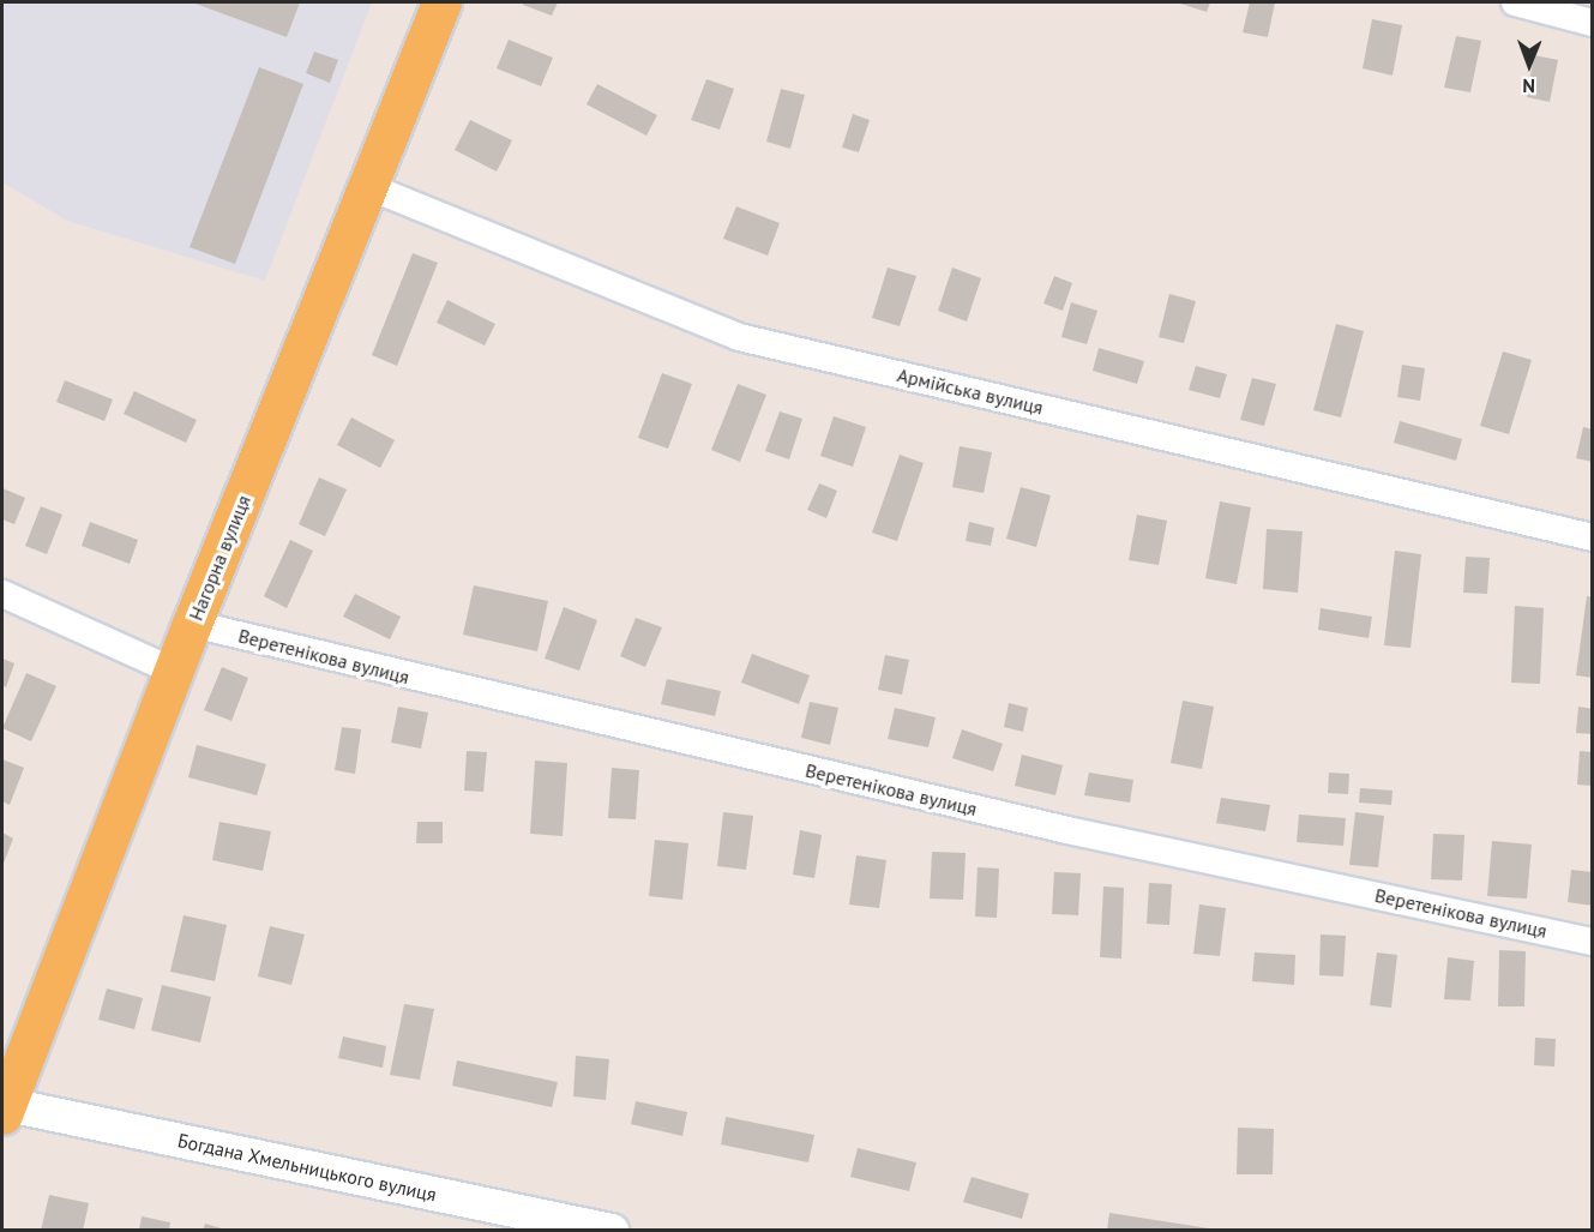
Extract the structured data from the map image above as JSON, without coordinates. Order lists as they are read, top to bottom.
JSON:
{
  "streets": {
    "main road": ["Нагорна вулиця"],
    "street": ["Армійська вулиця", "Веретенікова вулиця", "Богдана Хмельницького вулиця"]
  },
  "crossings": [
    ["Армійська вулиця", "Нагорна вулиця"],
    ["Нагорна вулиця", "Веретенікова вулиця"],
    ["Нагорна вулиця", "Богдана Хмельницького вулиця"]
  ],
  "north": "bottom"
}
